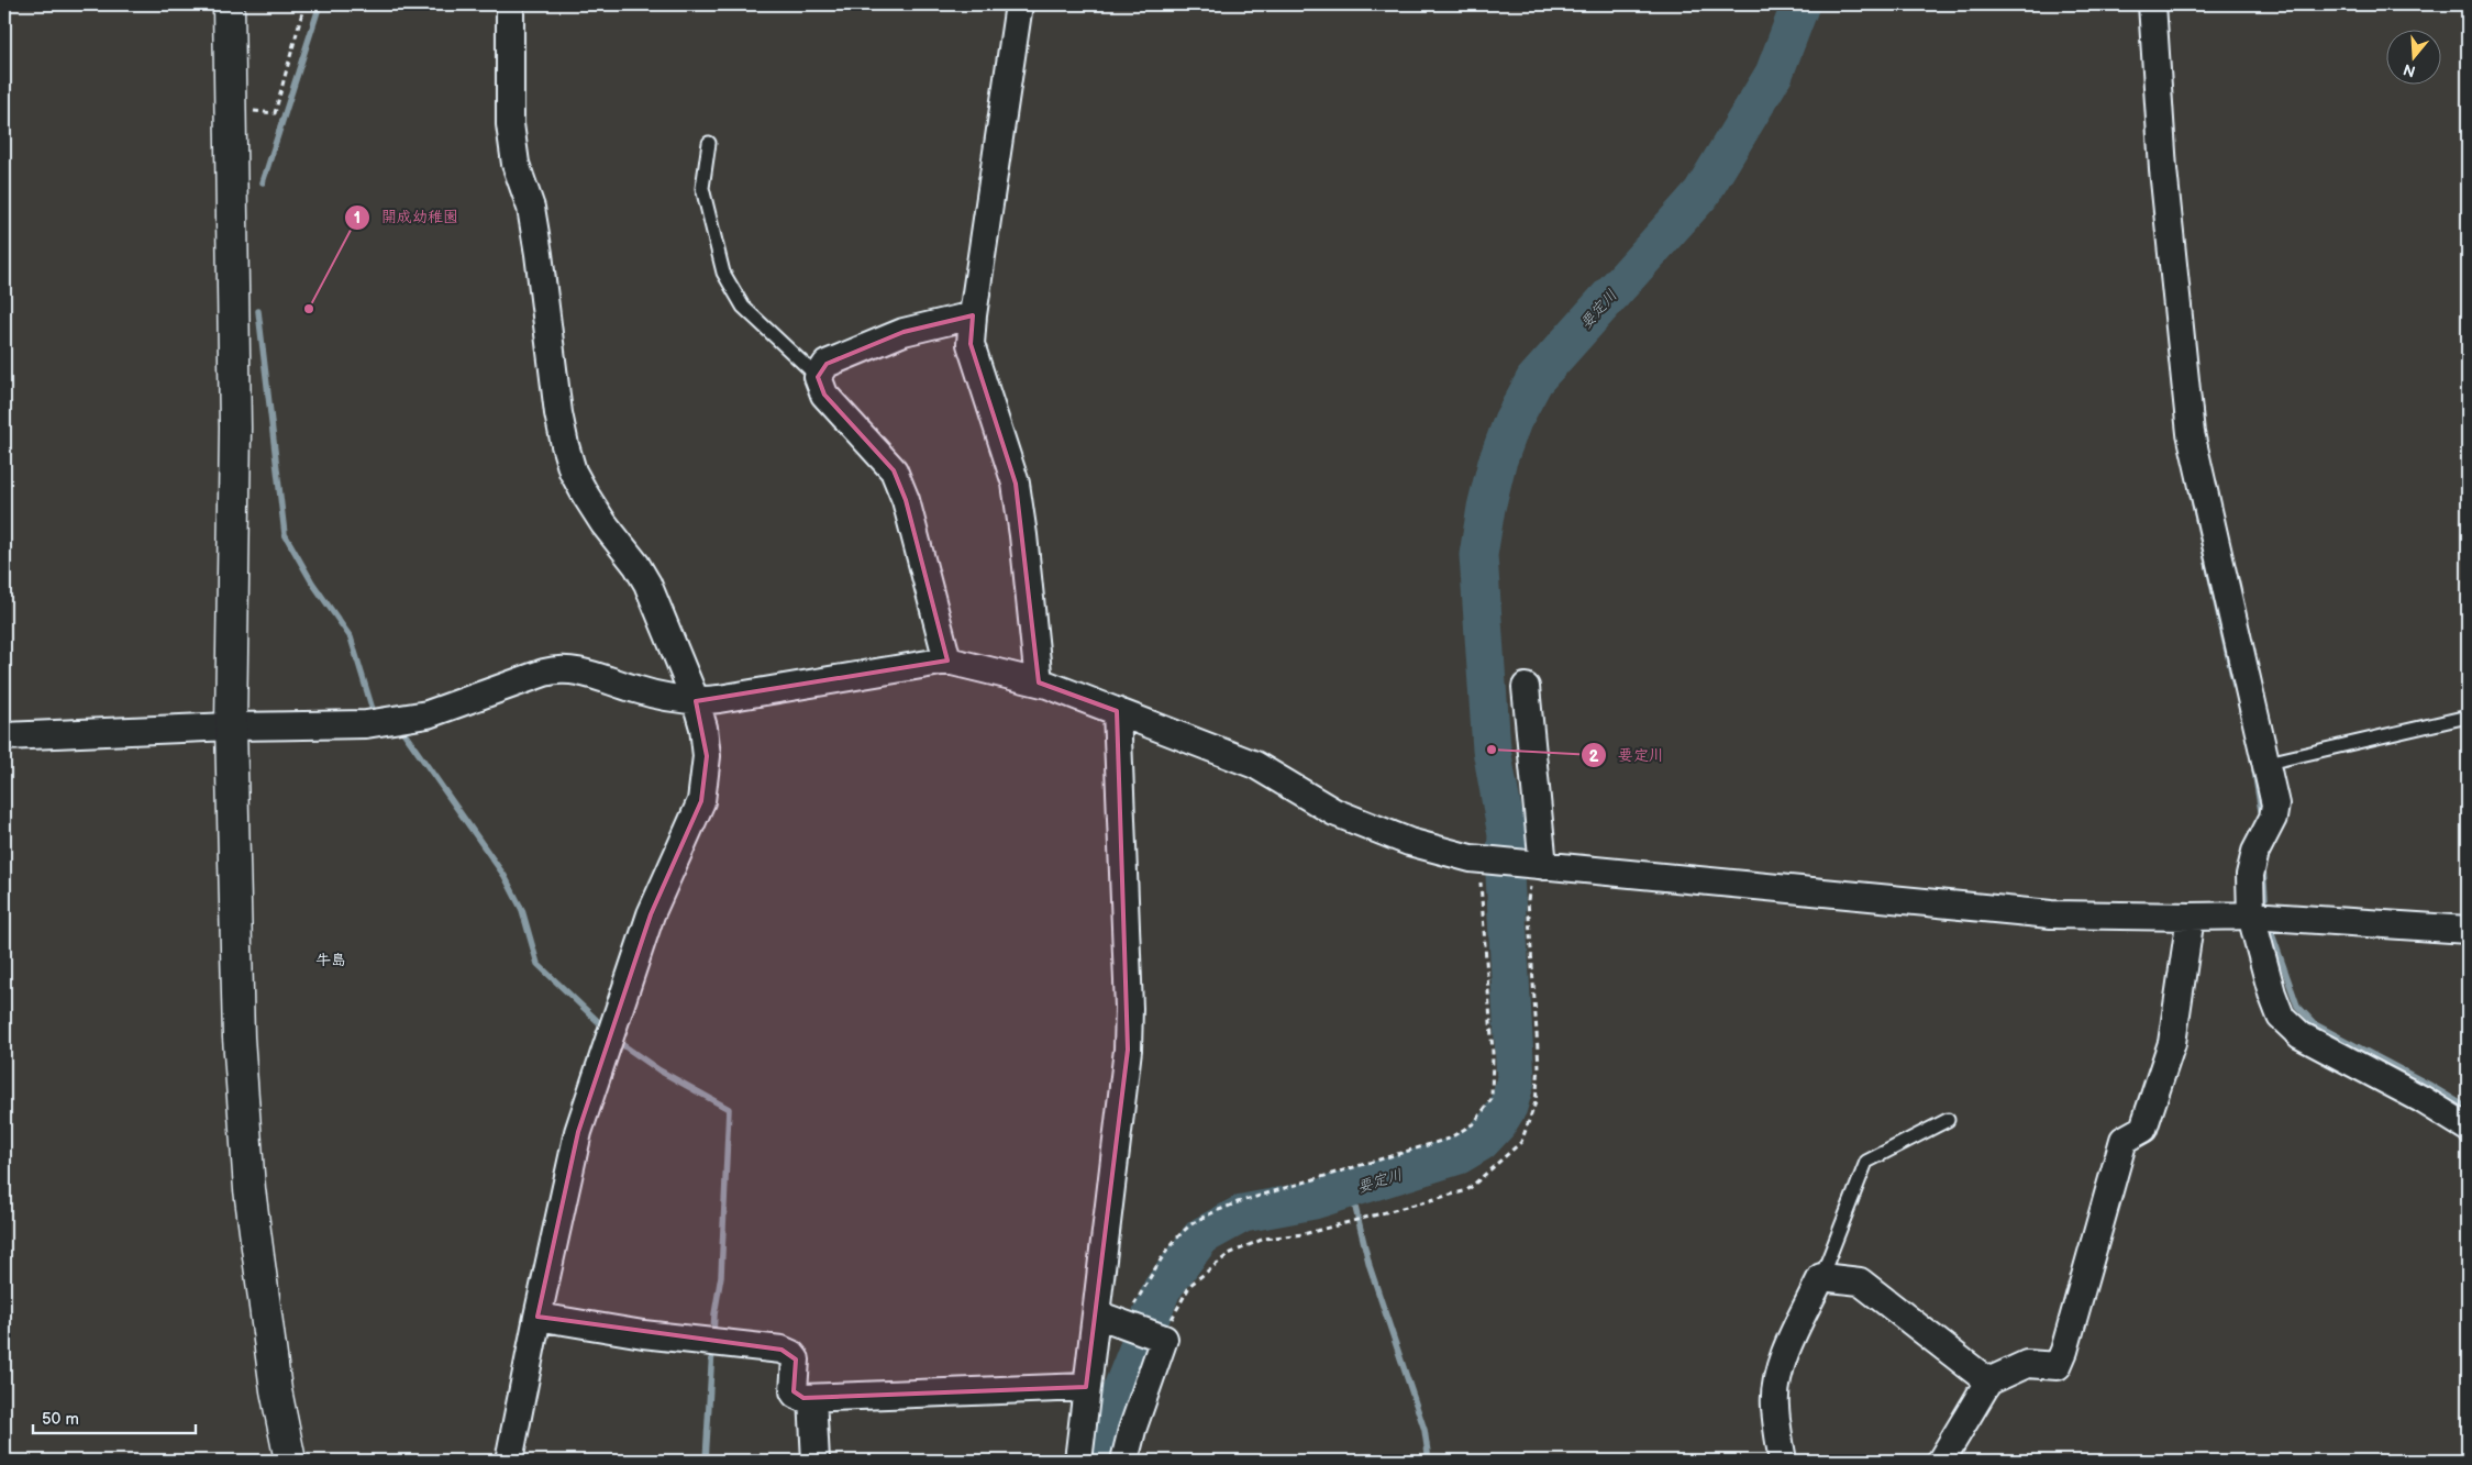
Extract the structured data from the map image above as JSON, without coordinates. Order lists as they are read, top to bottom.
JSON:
{
  "districts": ["牛島"],
  "water": ["要定川"],
  "places": ["開成幼稚園", "要定川"],
  "scale_bar": "50 m",
  "north": "bottom"
}
